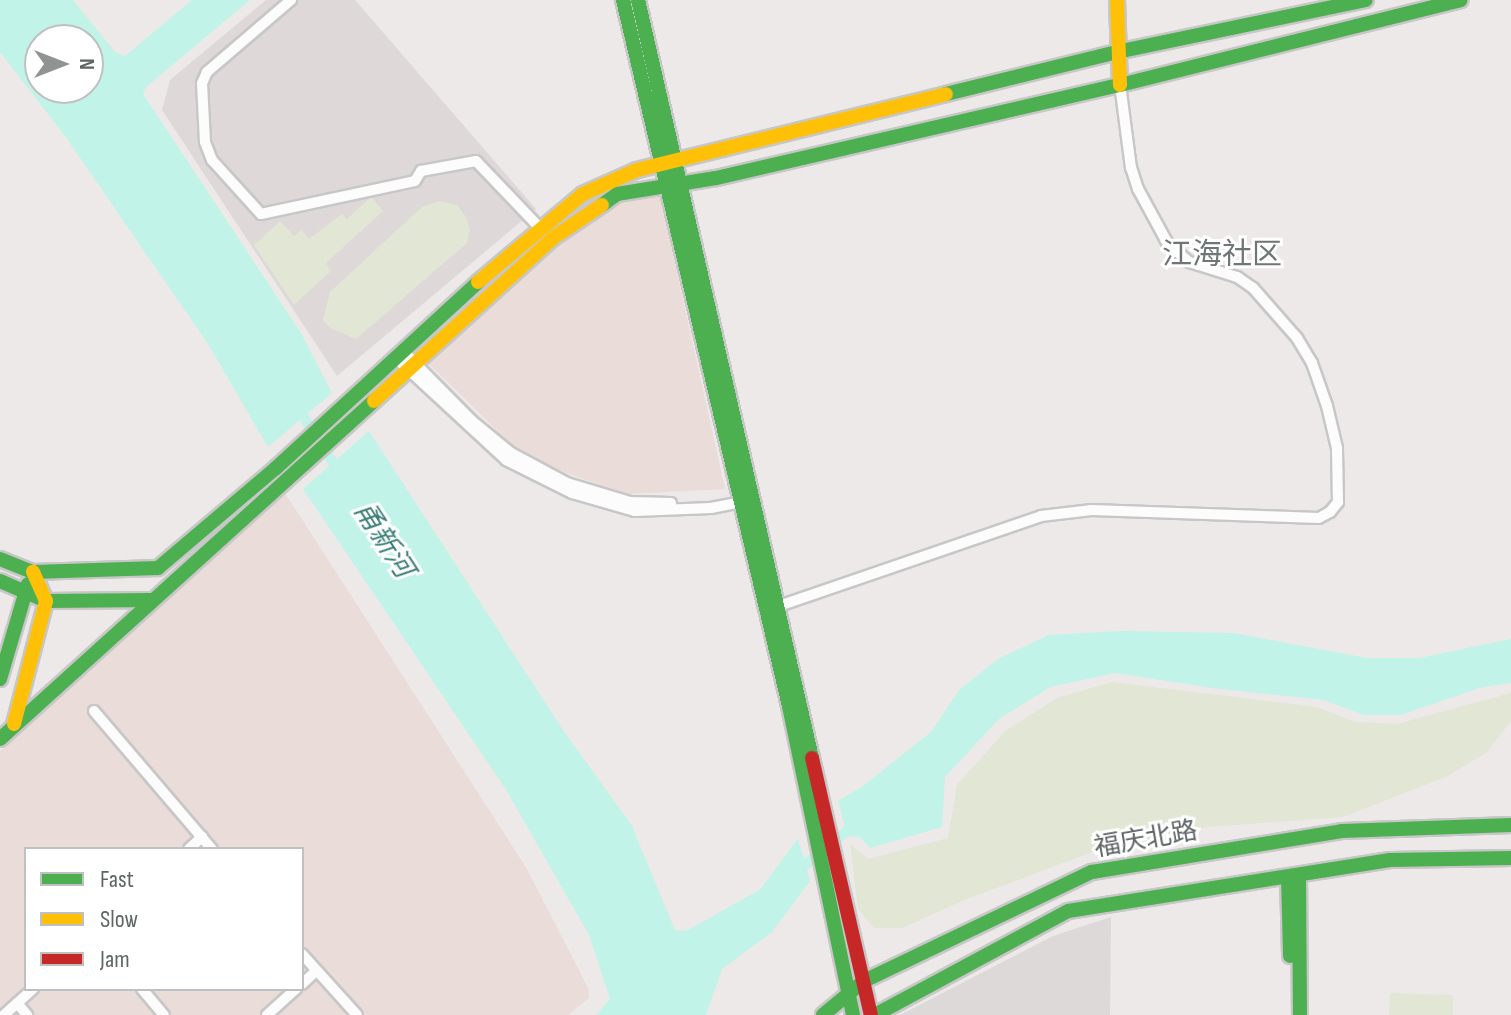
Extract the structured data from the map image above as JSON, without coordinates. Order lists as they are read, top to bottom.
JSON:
{
  "streets": {
    "main road": ["福庆北路"]
  },
  "districts": ["江海社区"],
  "water": ["甬新河"],
  "legend": ["Fast", "Slow", "Jam"],
  "north": "right"
}
